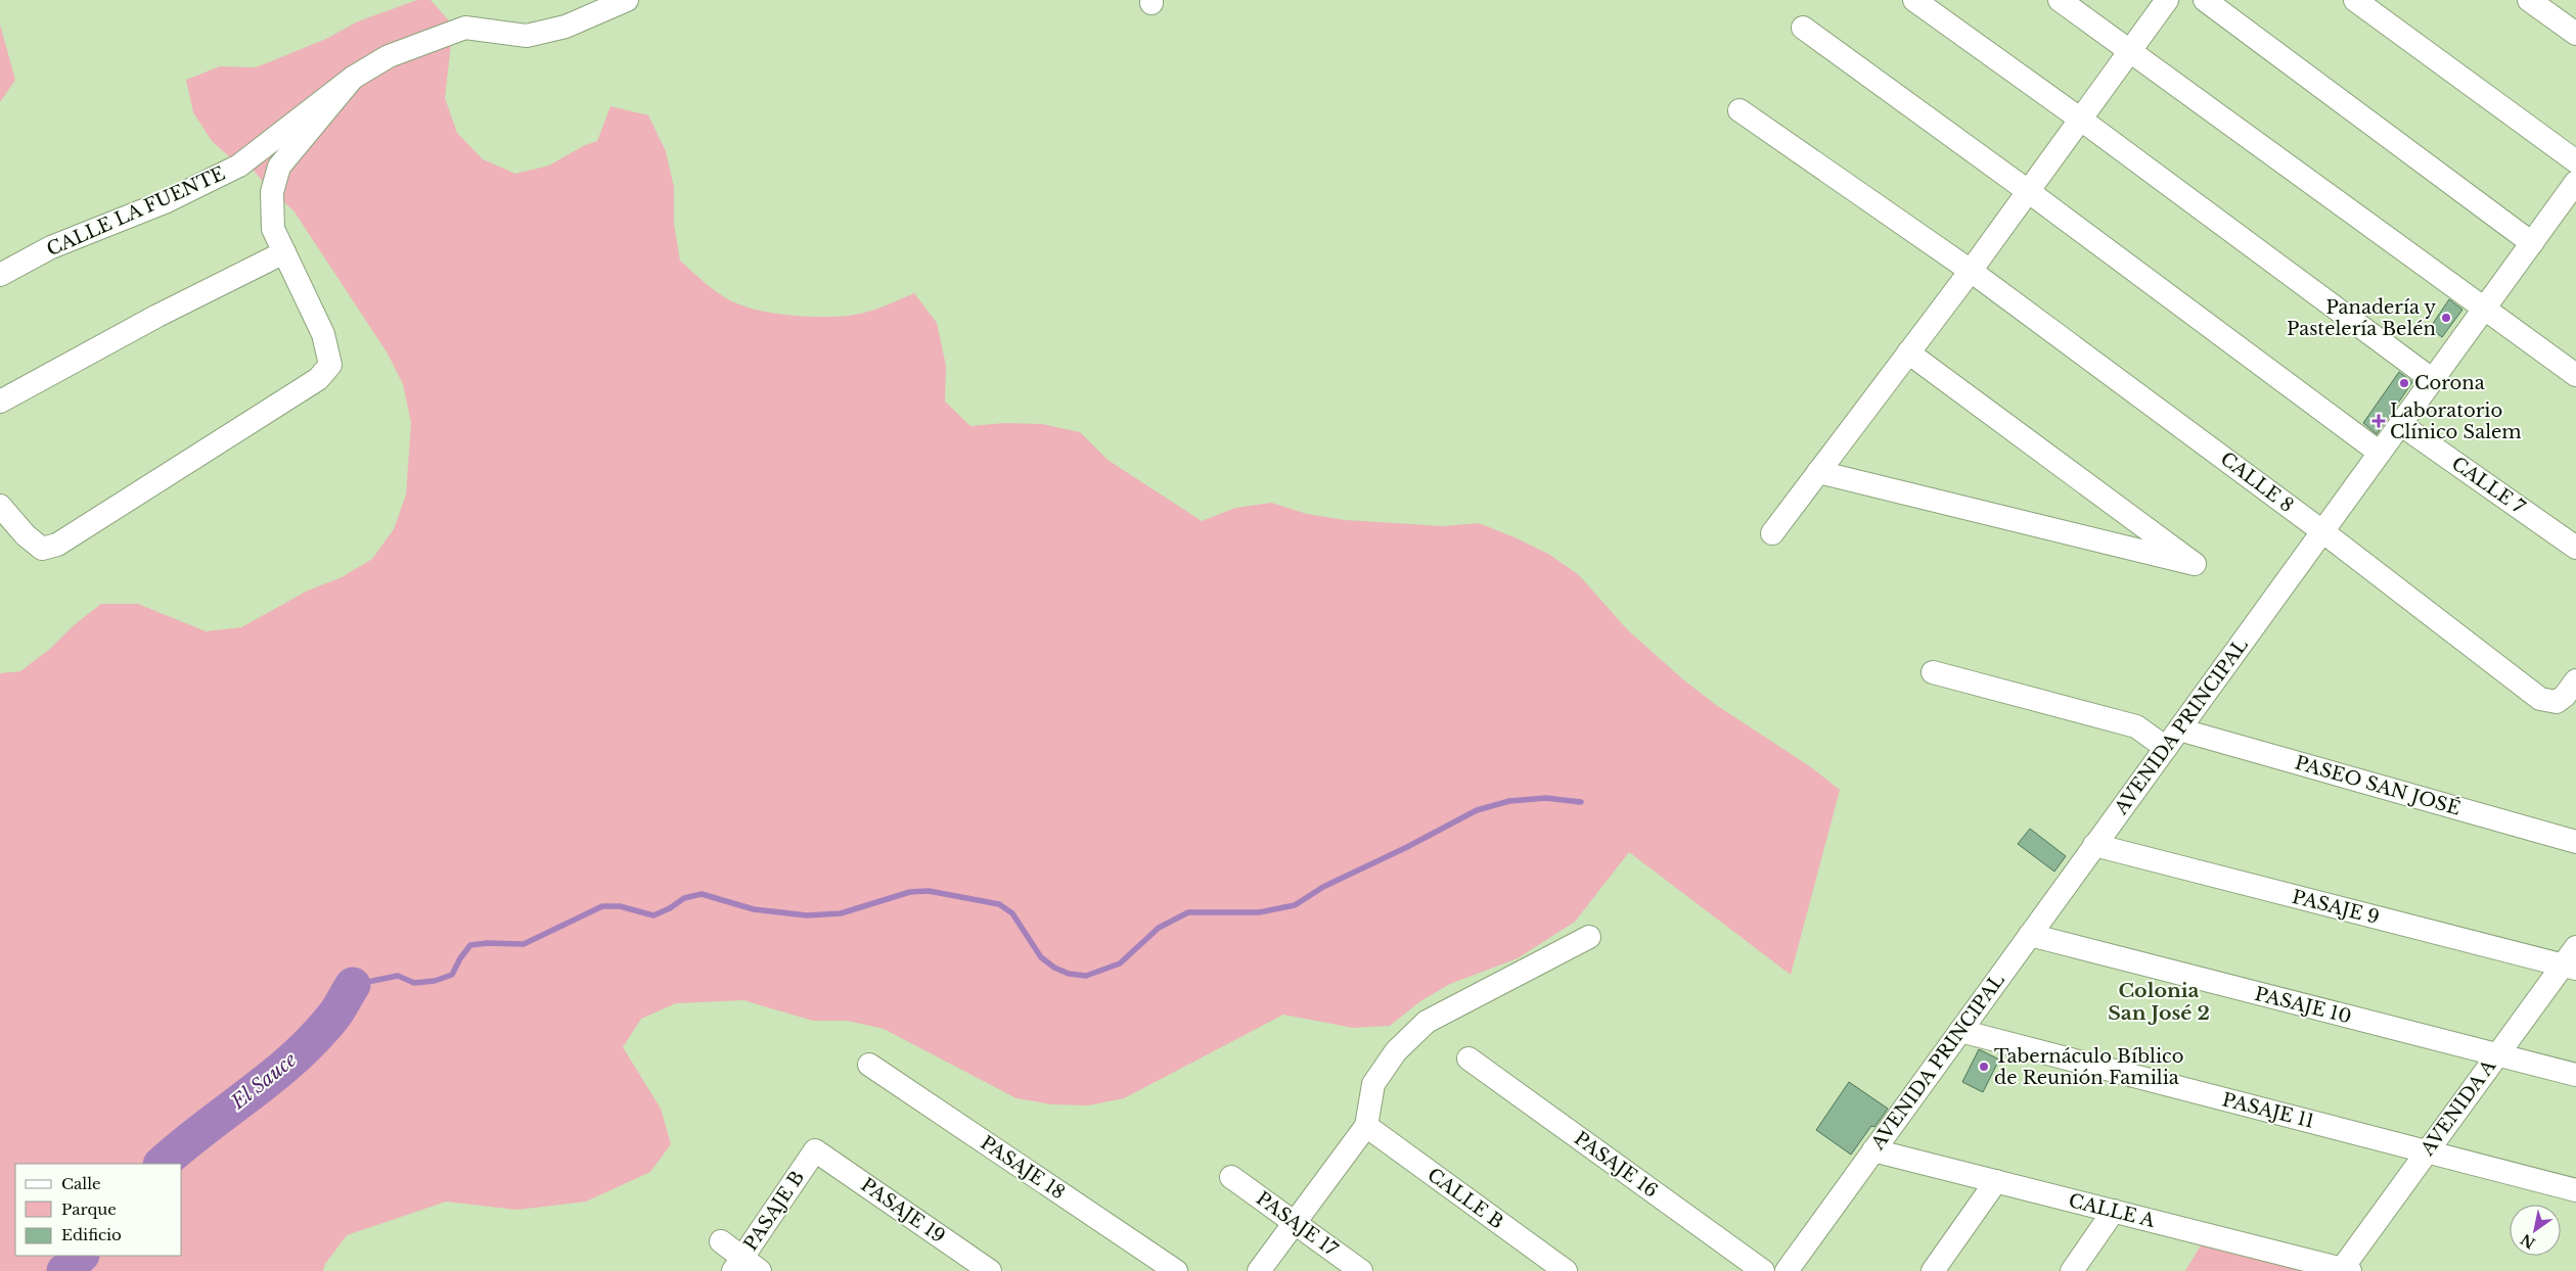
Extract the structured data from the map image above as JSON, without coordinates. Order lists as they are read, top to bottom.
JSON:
{
  "streets": {
    "street": [
      "CALLE LA FUENTE",
      "CALLE 8",
      "CALLE 7",
      "AVENIDA PRINCIPAL",
      "PASEO SAN JOSÉ",
      "PASAJE 9",
      "PASAJE 10",
      "AVENIDA A",
      "PASAJE 11",
      "PASAJE 16",
      "PASAJE 18",
      "CALLE B",
      "PASAJE B",
      "PASAJE 19",
      "CALLE A",
      "PASAJE 17"
    ]
  },
  "crossings": [
    ["CALLE 8", "AVENIDA PRINCIPAL"],
    ["CALLE 7", "AVENIDA PRINCIPAL"],
    ["AVENIDA PRINCIPAL", "PASEO SAN JOSÉ"],
    ["AVENIDA PRINCIPAL", "PASAJE 9"],
    ["AVENIDA PRINCIPAL", "PASAJE 10"],
    ["AVENIDA PRINCIPAL", "PASAJE 11"],
    ["AVENIDA PRINCIPAL", "CALLE A"],
    ["PASAJE 9", "AVENIDA A"],
    ["PASAJE 10", "AVENIDA A"],
    ["AVENIDA A", "PASAJE 11"],
    ["AVENIDA A", "CALLE A"],
    ["PASAJE B", "PASAJE 19"]
  ],
  "districts": ["Colonia San José 2"],
  "water": ["El Sauce"],
  "places": {
    "other": ["Panadería y Pastelería Belén", "Corona", "Tabernáculo Bíblico de Reunión Familia"],
    "health": ["Laboratorio Clínico Salem"]
  },
  "legend": ["Calle", "Parque", "Edificio"],
  "north": "bottom left"
}
